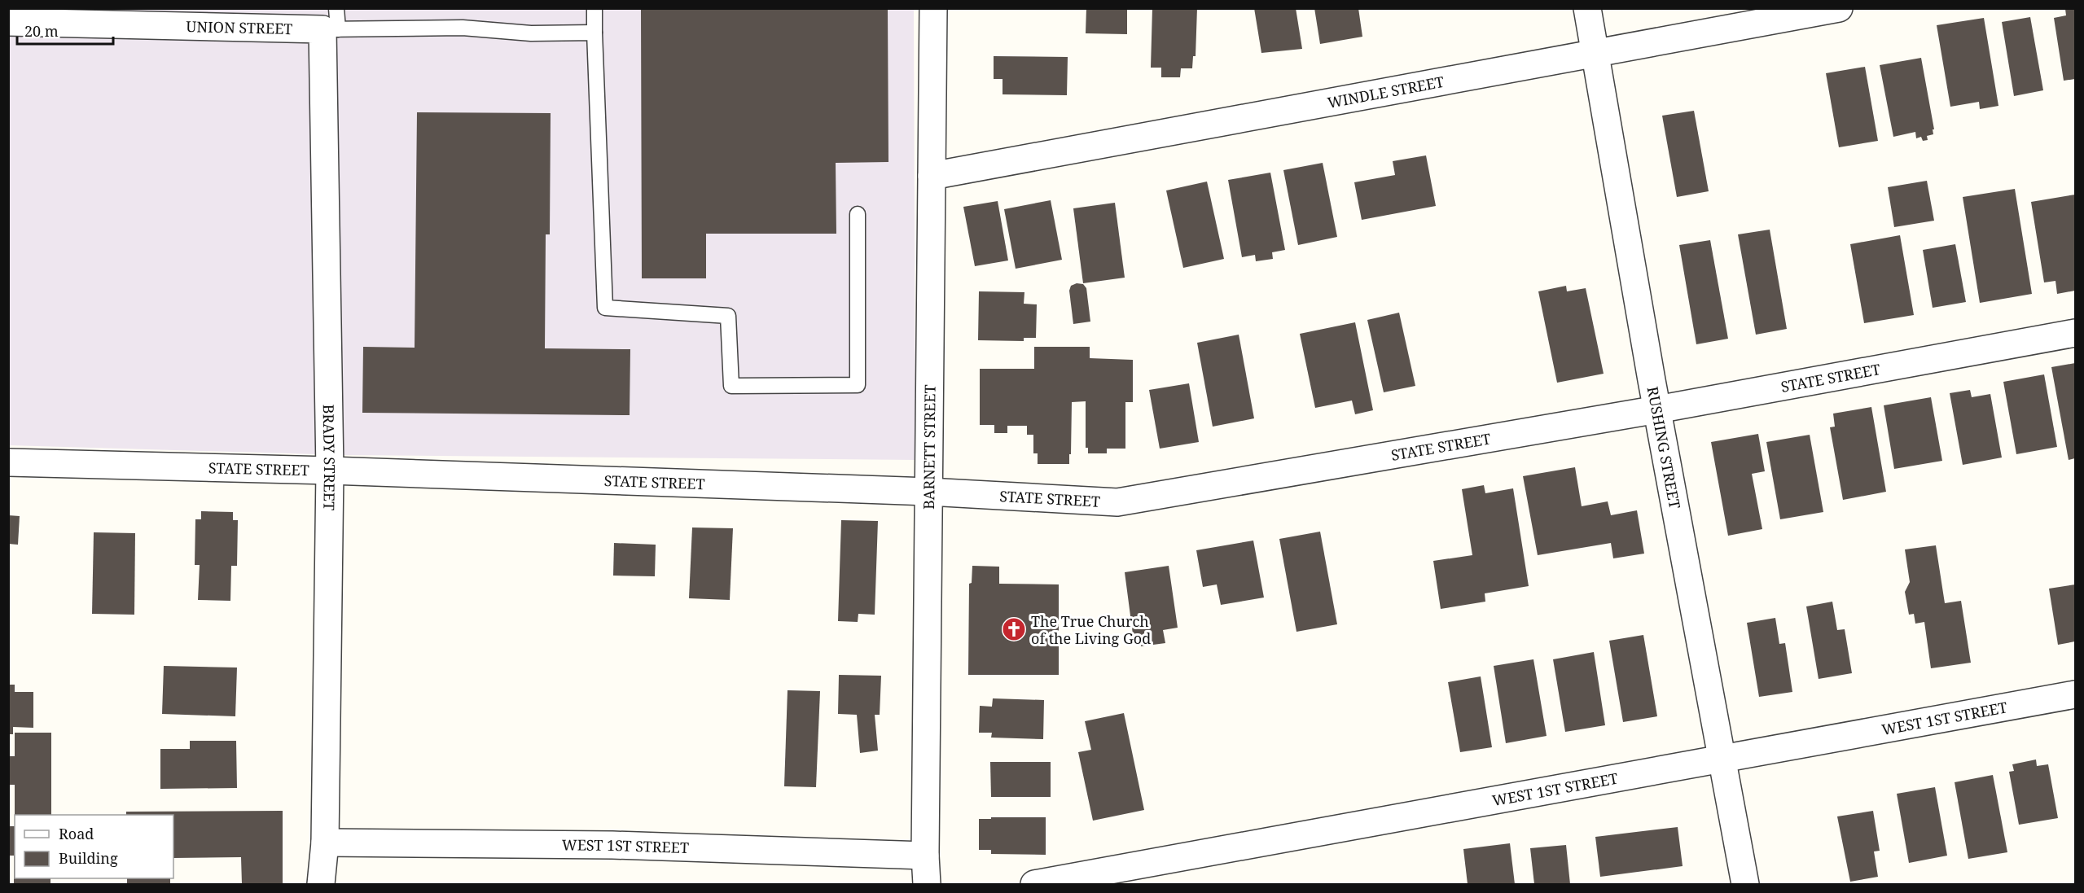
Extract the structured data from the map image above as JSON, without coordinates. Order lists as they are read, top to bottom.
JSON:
{
  "streets": {
    "street": [
      "UNION STREET",
      "WINDLE STREET",
      "STATE STREET",
      "BARNETT STREET",
      "RUSHING STREET",
      "BRADY STREET",
      "WEST 1ST STREET"
    ]
  },
  "crossings": [
    ["UNION STREET", "BRADY STREET"],
    ["WINDLE STREET", "BARNETT STREET"],
    ["WINDLE STREET", "RUSHING STREET"],
    ["STATE STREET", "BARNETT STREET"],
    ["STATE STREET", "RUSHING STREET"],
    ["STATE STREET", "BRADY STREET"],
    ["BARNETT STREET", "WEST 1ST STREET"],
    ["RUSHING STREET", "WEST 1ST STREET"],
    ["BRADY STREET", "WEST 1ST STREET"]
  ],
  "places": {
    "church": ["The True Church of the Living God"]
  },
  "legend": ["Road", "Building"],
  "scale_bar": "20 m"
}
